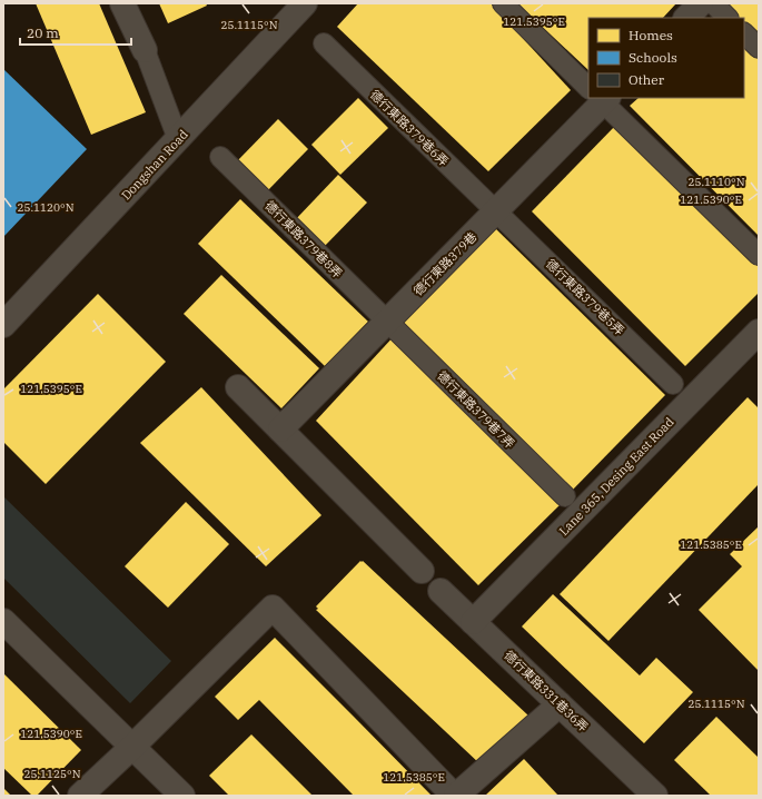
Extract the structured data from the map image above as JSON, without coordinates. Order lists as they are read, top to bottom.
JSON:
{
  "streets": {
    "street": [
      "Dongshan Road",
      "德行東路379巷",
      "Lane 365, Desing East Road",
      "德行東路331巷36弄"
    ],
    "lane": [
      "德行東路379巷6弄",
      "德行東路379巷8弄",
      "德行東路379巷5弄",
      "德行東路379巷7弄"
    ]
  },
  "crossings": [
    ["德行東路379巷6弄", "德行東路379巷"],
    ["德行東路379巷6弄", "德行東路379巷5弄"],
    ["德行東路379巷8弄", "德行東路379巷"],
    ["德行東路379巷8弄", "德行東路379巷7弄"],
    ["德行東路379巷", "德行東路379巷5弄"],
    ["德行東路379巷", "德行東路379巷7弄"],
    ["Lane 365, Desing East Road", "德行東路331巷36弄"]
  ],
  "legend": ["Homes", "Schools", "Other"],
  "scale_bar": "20 m",
  "coordinates": [
    "121.5395°E",
    "25.1115°N",
    "25.1110°N",
    "121.5390°E",
    "25.1120°N",
    "121.5385°E",
    "25.1125°N"
  ]
}
